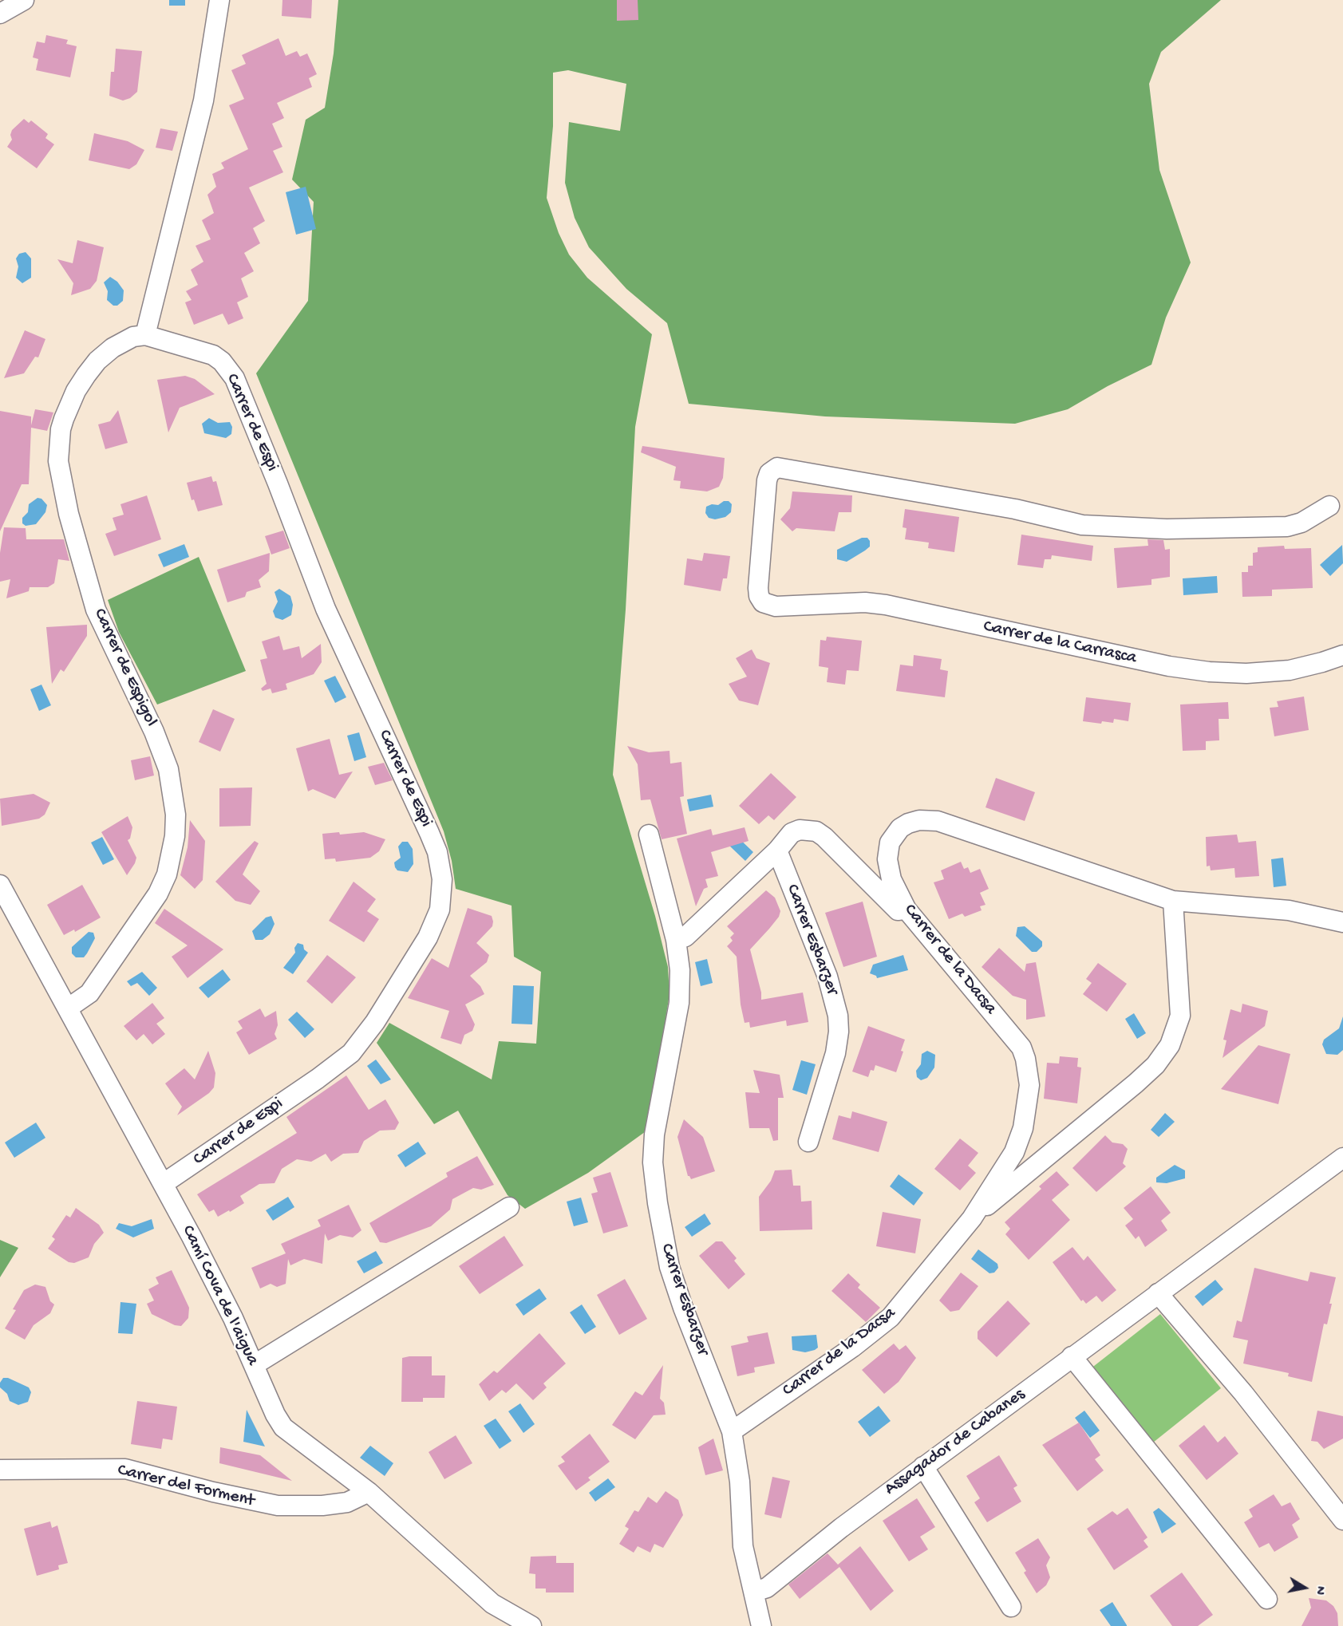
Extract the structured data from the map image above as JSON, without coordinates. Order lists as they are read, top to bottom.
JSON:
{
  "streets": {
    "street": [
      "Carrer de Espi",
      "Carrer de la Carrasca",
      "Carrer de Espigol",
      "Carrer Esbarzer",
      "Carrer de la Dacsa",
      "Camí Cova de l'aigua",
      "Assagador de Cabanes",
      "Carrer del Forment"
    ]
  },
  "crossings": [
    ["Carrer de Espi", "Carrer de Espigol"],
    ["Carrer de Espi", "Camí Cova de l'aigua"],
    ["Carrer de Espigol", "Camí Cova de l'aigua"],
    ["Carrer Esbarzer", "Carrer de la Dacsa"],
    ["Carrer Esbarzer", "Assagador de Cabanes"],
    ["Camí Cova de l'aigua", "Carrer del Forment"]
  ],
  "north": "right"
}
